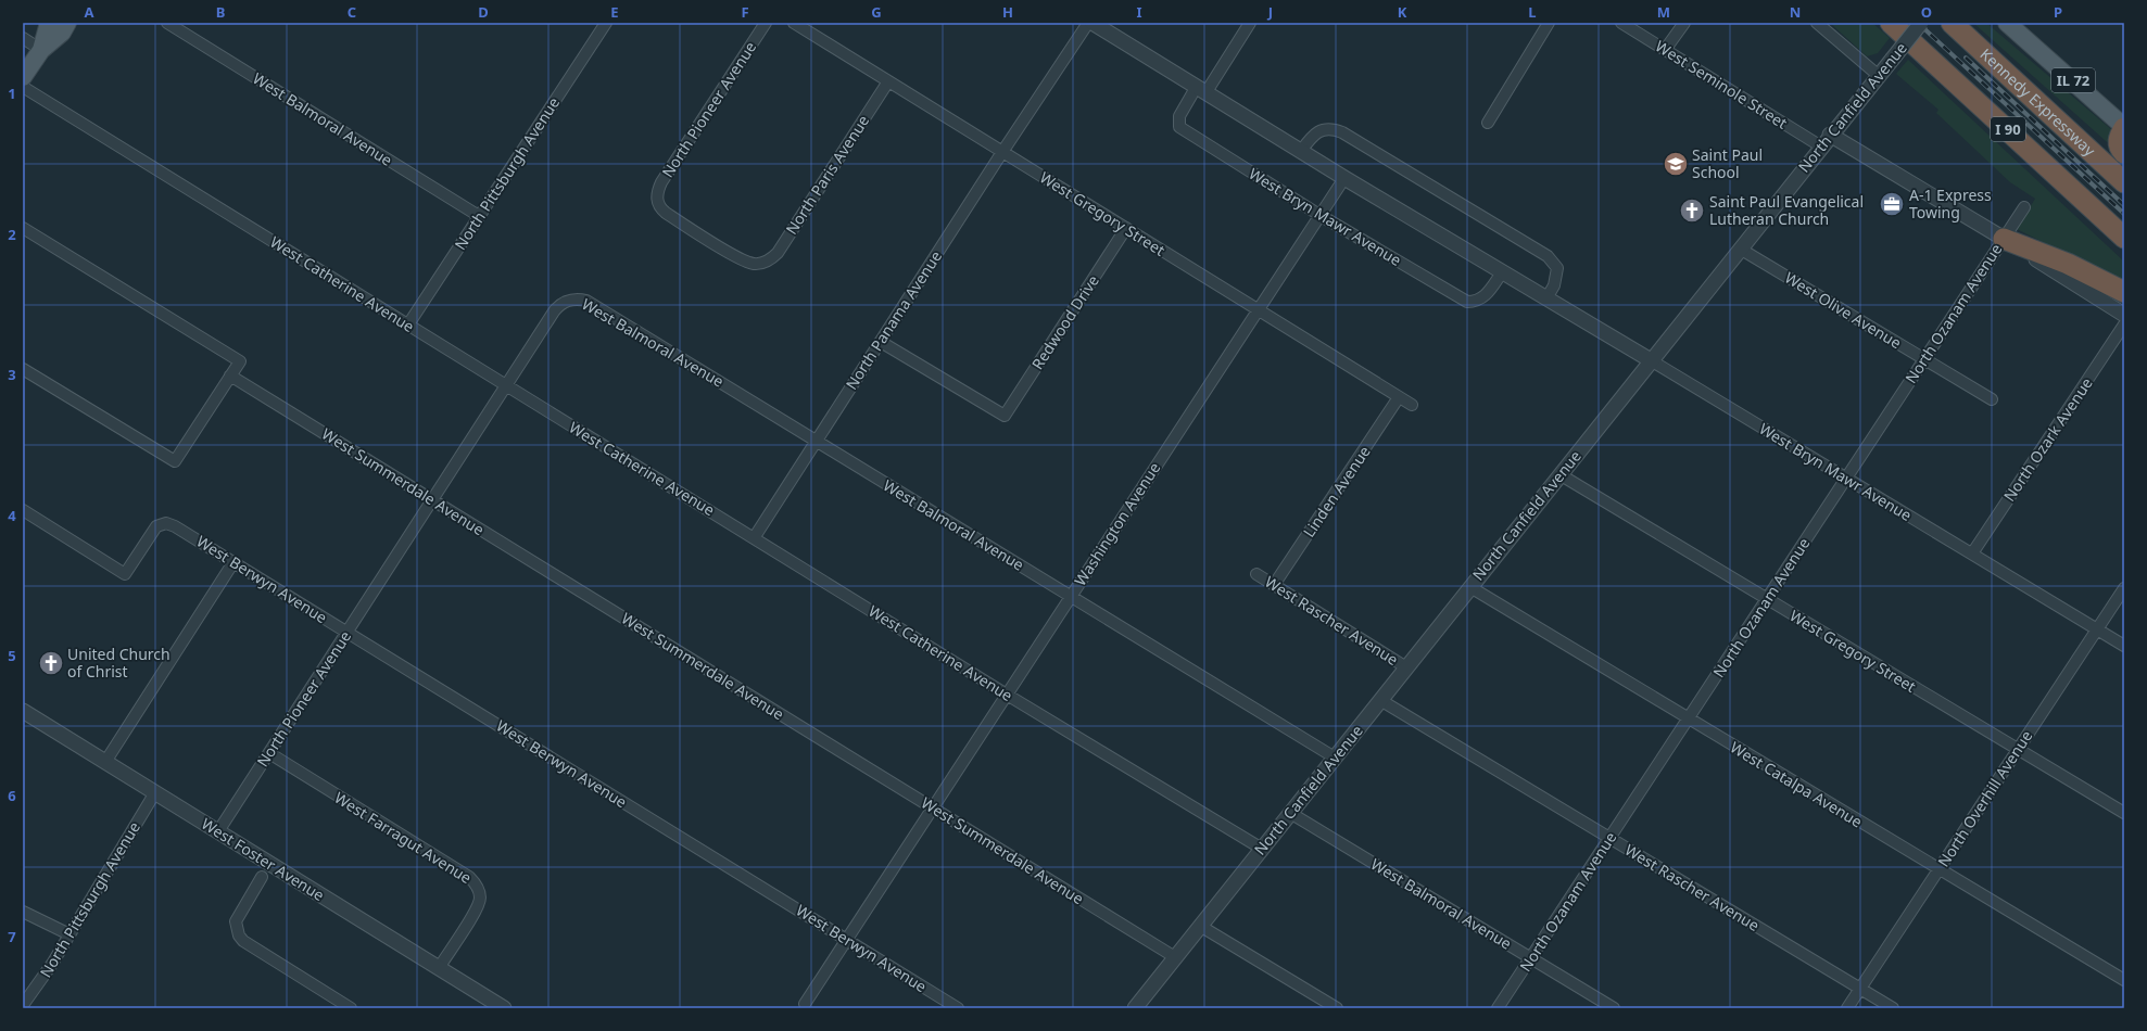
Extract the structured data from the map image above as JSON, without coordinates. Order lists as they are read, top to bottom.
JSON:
{
  "streets": {
    "highway": ["Kennedy Expressway", "I 90"],
    "main road": ["IL 72"],
    "street": [
      "West Seminole Street",
      "North Canfield Avenue",
      "North Pioneer Avenue",
      "West Balmoral Avenue",
      "North Pittsburgh Avenue",
      "North Paris Avenue",
      "West Gregory Street",
      "West Bryn Mawr Avenue",
      "West Catherine Avenue",
      "West Olive Avenue",
      "North Ozanam Avenue",
      "North Panama Avenue",
      "Redwood Drive",
      "North Ozark Avenue",
      "West Summerdale Avenue",
      "Linden Avenue",
      "Washington Avenue",
      "West Berwyn Avenue",
      "West Rascher Avenue",
      "West Catalpa Avenue",
      "North Overhill Avenue",
      "West Farragut Avenue",
      "West Foster Avenue"
    ]
  },
  "crossings": [
    ["West Seminole Street", "North Canfield Avenue"],
    ["North Canfield Avenue", "West Balmoral Avenue"],
    ["North Canfield Avenue", "West Gregory Street"],
    ["North Canfield Avenue", "West Bryn Mawr Avenue"],
    ["North Canfield Avenue", "West Catherine Avenue"],
    ["North Canfield Avenue", "West Olive Avenue"],
    ["North Canfield Avenue", "West Summerdale Avenue"],
    ["North Canfield Avenue", "West Rascher Avenue"],
    ["North Canfield Avenue", "West Catalpa Avenue"],
    ["North Pioneer Avenue", "West Balmoral Avenue"],
    ["North Pioneer Avenue", "North Paris Avenue"],
    ["North Pioneer Avenue", "West Catherine Avenue"],
    ["North Pioneer Avenue", "West Summerdale Avenue"],
    ["North Pioneer Avenue", "West Berwyn Avenue"],
    ["North Pioneer Avenue", "West Farragut Avenue"],
    ["North Pioneer Avenue", "West Foster Avenue"],
    ["West Balmoral Avenue", "North Pittsburgh Avenue"],
    ["West Balmoral Avenue", "West Catherine Avenue"],
    ["West Balmoral Avenue", "North Ozanam Avenue"],
    ["West Balmoral Avenue", "North Panama Avenue"],
    ["West Balmoral Avenue", "Washington Avenue"],
    ["North Pittsburgh Avenue", "West Catherine Avenue"],
    ["North Pittsburgh Avenue", "West Foster Avenue"],
    ["North Paris Avenue", "West Gregory Street"],
    ["West Gregory Street", "North Ozanam Avenue"],
    ["West Gregory Street", "North Panama Avenue"],
    ["West Gregory Street", "Redwood Drive"],
    ["West Gregory Street", "Linden Avenue"],
    ["West Gregory Street", "Washington Avenue"],
    ["West Gregory Street", "North Overhill Avenue"],
    ["West Bryn Mawr Avenue", "North Ozanam Avenue"],
    ["West Bryn Mawr Avenue", "North Ozark Avenue"],
    ["West Bryn Mawr Avenue", "Washington Avenue"],
    ["West Bryn Mawr Avenue", "North Overhill Avenue"],
    ["West Catherine Avenue", "North Panama Avenue"],
    ["West Catherine Avenue", "Washington Avenue"],
    ["West Olive Avenue", "North Ozanam Avenue"],
    ["North Ozanam Avenue", "West Rascher Avenue"],
    ["North Ozanam Avenue", "West Catalpa Avenue"],
    ["North Panama Avenue", "Redwood Drive"],
    ["West Summerdale Avenue", "Washington Avenue"],
    ["Linden Avenue", "West Rascher Avenue"],
    ["Washington Avenue", "West Berwyn Avenue"],
    ["West Rascher Avenue", "North Overhill Avenue"],
    ["West Catalpa Avenue", "North Overhill Avenue"],
    ["West Farragut Avenue", "West Foster Avenue"]
  ],
  "places": {
    "school or university": ["Saint Paul School"],
    "office": ["A-1 Express Towing"],
    "church": ["Saint Paul Evangelical Lutheran Church", "United Church of Christ"]
  },
  "grid": {
    "columns": [
      "A",
      "B",
      "C",
      "D",
      "E",
      "F",
      "G",
      "H",
      "I",
      "J",
      "K",
      "L",
      "M",
      "N",
      "O",
      "P"
    ],
    "rows": [
      "1",
      "2",
      "3",
      "4",
      "5",
      "6",
      "7"
    ]
  }
}
